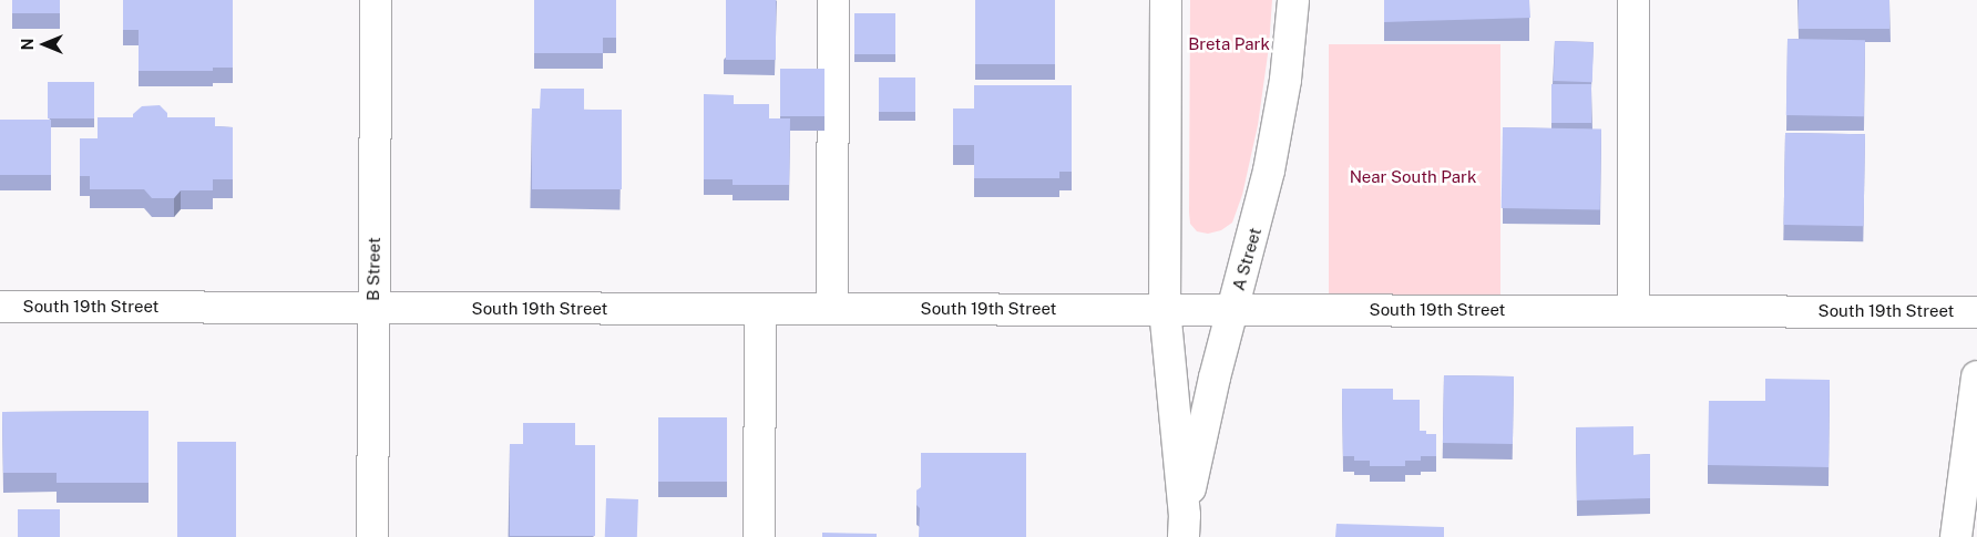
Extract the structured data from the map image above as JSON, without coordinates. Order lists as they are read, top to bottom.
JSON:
{
  "streets": {
    "street": ["A Street", "B Street", "South 19th Street"]
  },
  "crossings": [
    ["A Street", "South 19th Street"],
    ["B Street", "South 19th Street"]
  ],
  "parks": ["Breta Park", "Near South Park"],
  "north": "left"
}
